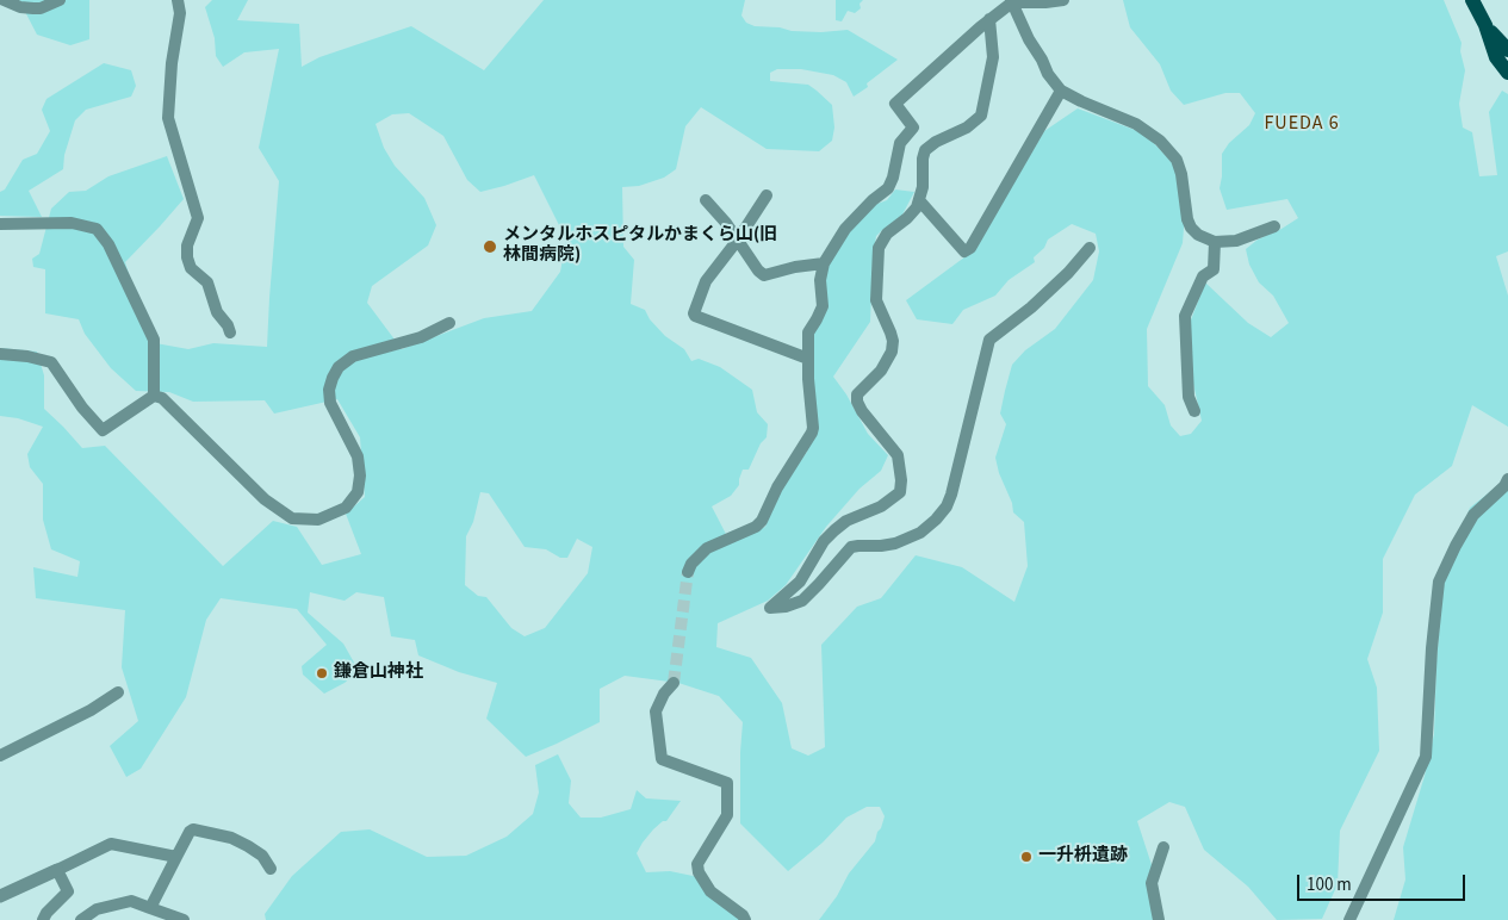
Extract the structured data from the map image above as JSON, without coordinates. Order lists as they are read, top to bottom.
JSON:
{
  "districts": ["FUEDA 6"],
  "places": ["メンタルホスピタルかまくら山(旧 林間病院)", "鎌倉山神社", "一升枡遺跡"],
  "scale_bar": "100 m"
}
